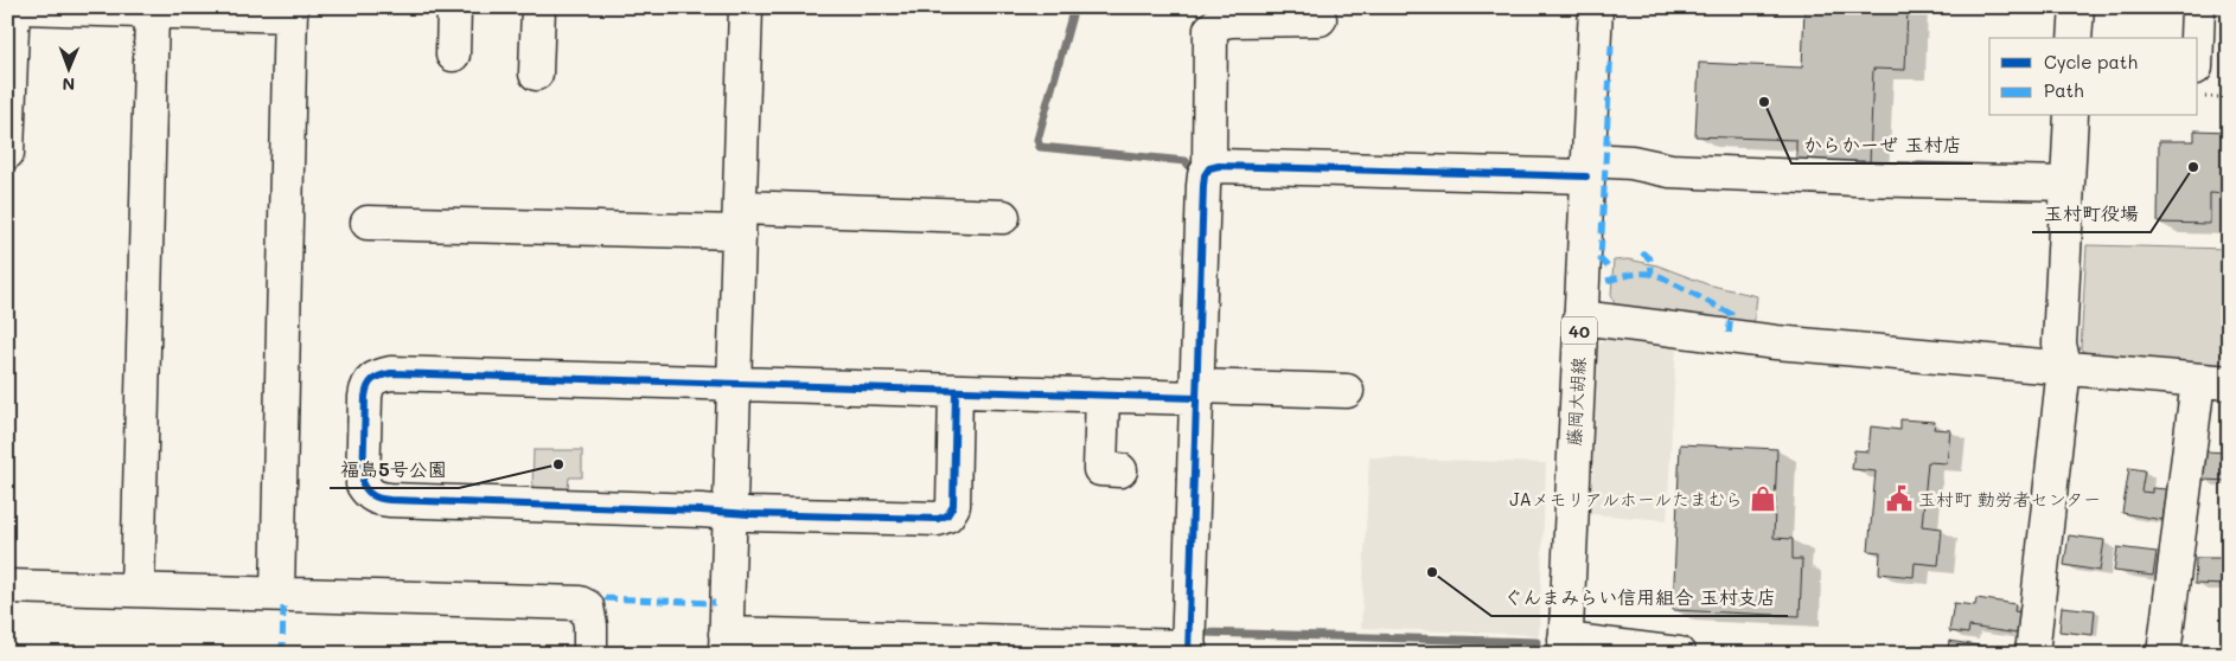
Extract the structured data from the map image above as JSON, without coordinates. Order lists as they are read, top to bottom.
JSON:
{
  "streets": {
    "street": ["40", "藤岡大胡線"]
  },
  "places": {
    "other": [
      "からかーぜ 玉村店",
      "玉村町役場",
      "福島5号公園",
      "ぐんまみらい信用組合 玉村支店"
    ],
    "shop": ["JAメモリアルホールたまむら"],
    "public building": ["玉村町 勤労者センター"]
  },
  "legend": ["Cycle path", "Path"],
  "north": "bottom"
}
